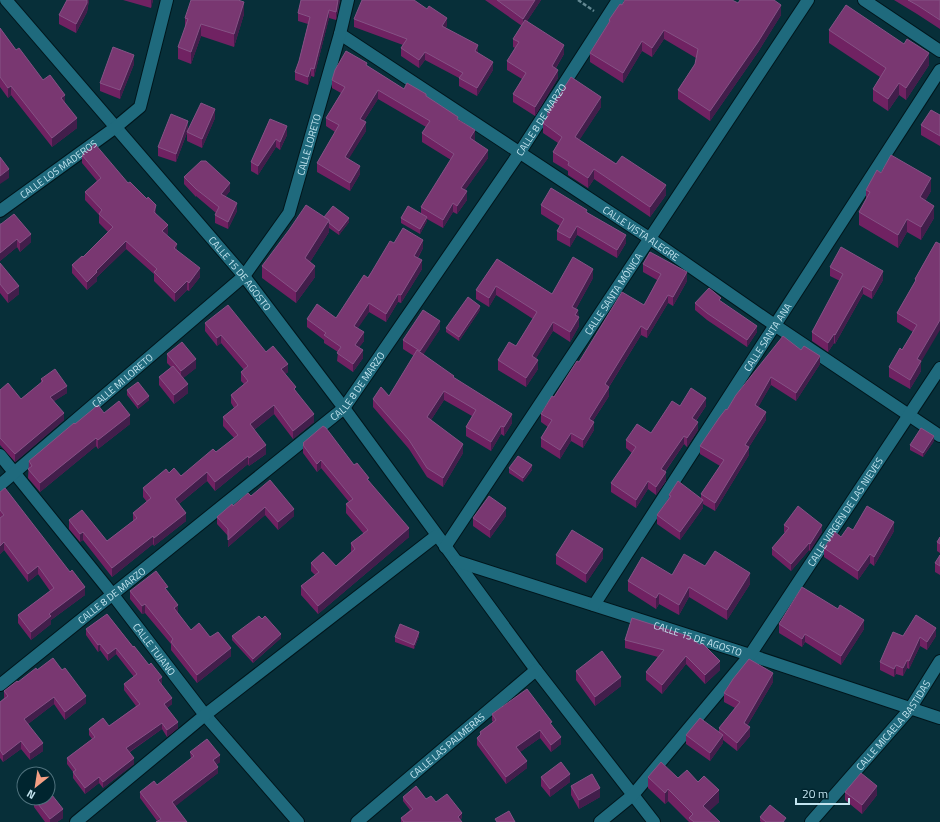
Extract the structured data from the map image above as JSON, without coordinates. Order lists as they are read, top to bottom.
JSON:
{
  "streets": {
    "street": [
      "CALLE 8 DE MARZO",
      "CALLE LORETO",
      "CALLE LOS MADEROS",
      "CALLE VISTA ALEGRE",
      "CALLE 15 DE AGOSTO",
      "CALLE SANTA MÓNICA",
      "CALLE SANTA ANA",
      "CALLE MI LORETO",
      "CALLE VIRGEN DE LAS NIEVES",
      "CALLE TUJANO",
      "CALLE MICAELA BASTIDAS",
      "CALLE LAS PALMERAS"
    ]
  },
  "crossings": [
    ["CALLE 8 DE MARZO", "CALLE VISTA ALEGRE"],
    ["CALLE 8 DE MARZO", "CALLE 15 DE AGOSTO"],
    ["CALLE 8 DE MARZO", "CALLE TUJANO"],
    ["CALLE LORETO", "CALLE VISTA ALEGRE"],
    ["CALLE LORETO", "CALLE 15 DE AGOSTO"],
    ["CALLE LORETO", "CALLE MI LORETO"],
    ["CALLE LOS MADEROS", "CALLE 15 DE AGOSTO"],
    ["CALLE VISTA ALEGRE", "CALLE SANTA MÓNICA"],
    ["CALLE VISTA ALEGRE", "CALLE SANTA ANA"],
    ["CALLE VISTA ALEGRE", "CALLE VIRGEN DE LAS NIEVES"],
    ["CALLE 15 DE AGOSTO", "CALLE SANTA MÓNICA"],
    ["CALLE 15 DE AGOSTO", "CALLE SANTA ANA"],
    ["CALLE 15 DE AGOSTO", "CALLE MI LORETO"],
    ["CALLE 15 DE AGOSTO", "CALLE VIRGEN DE LAS NIEVES"],
    ["CALLE 15 DE AGOSTO", "CALLE MICAELA BASTIDAS"],
    ["CALLE 15 DE AGOSTO", "CALLE LAS PALMERAS"],
    ["CALLE MI LORETO", "CALLE TUJANO"]
  ],
  "scale_bar": "20 m",
  "north": "bottom left"
}
